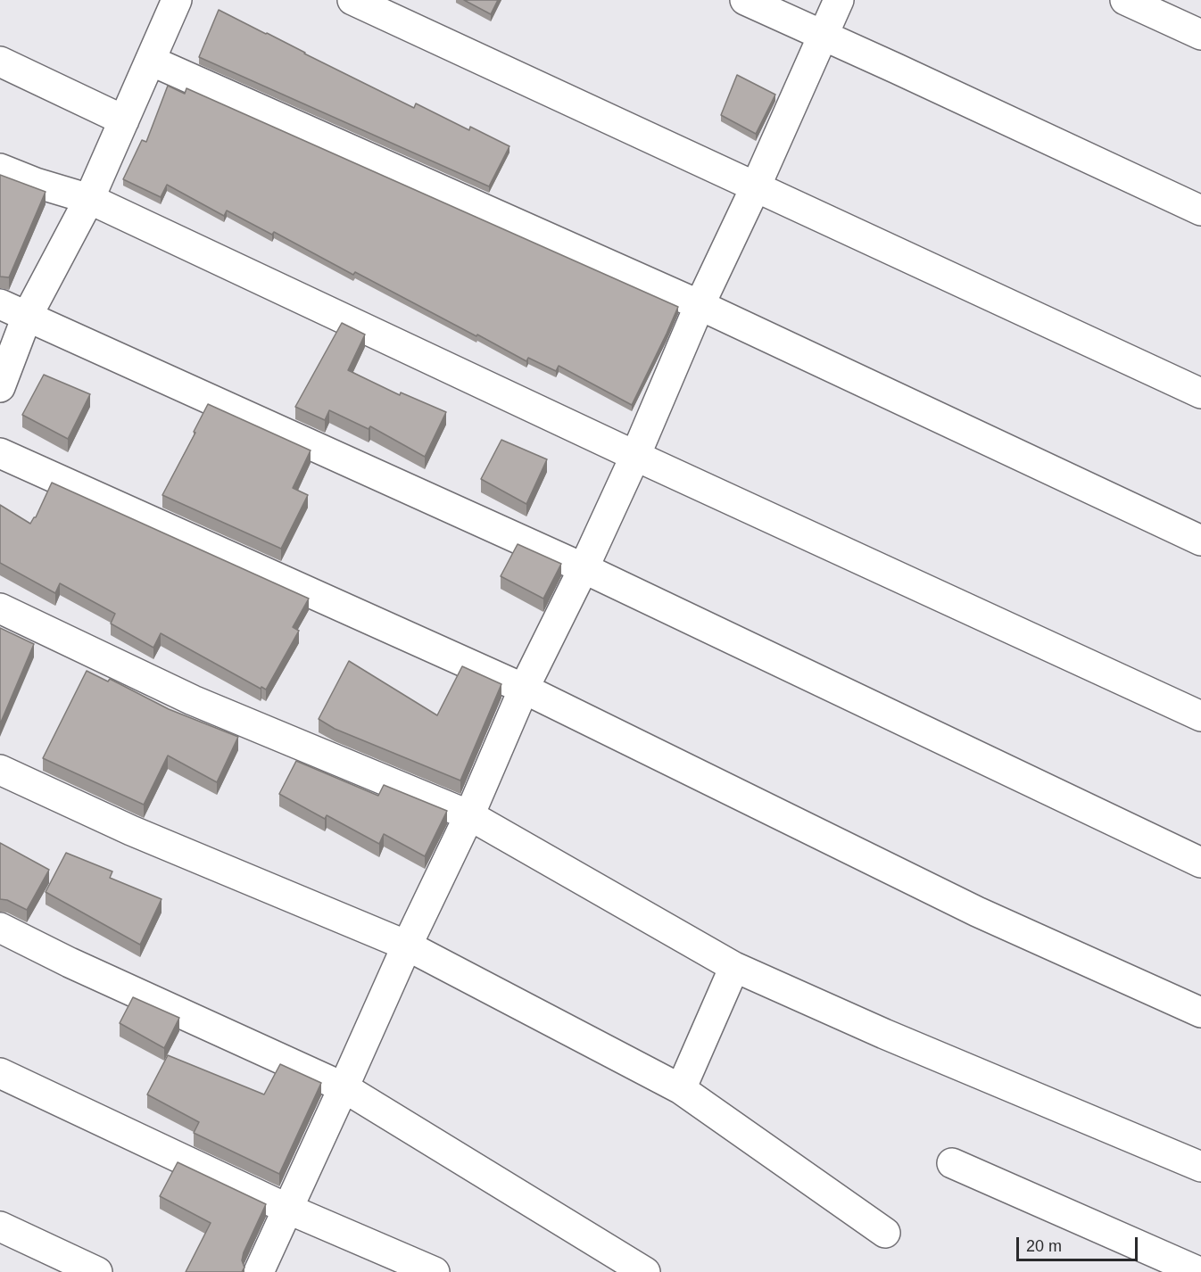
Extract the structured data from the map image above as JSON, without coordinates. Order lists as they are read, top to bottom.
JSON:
{
  "scale_bar": "20 m"
}
